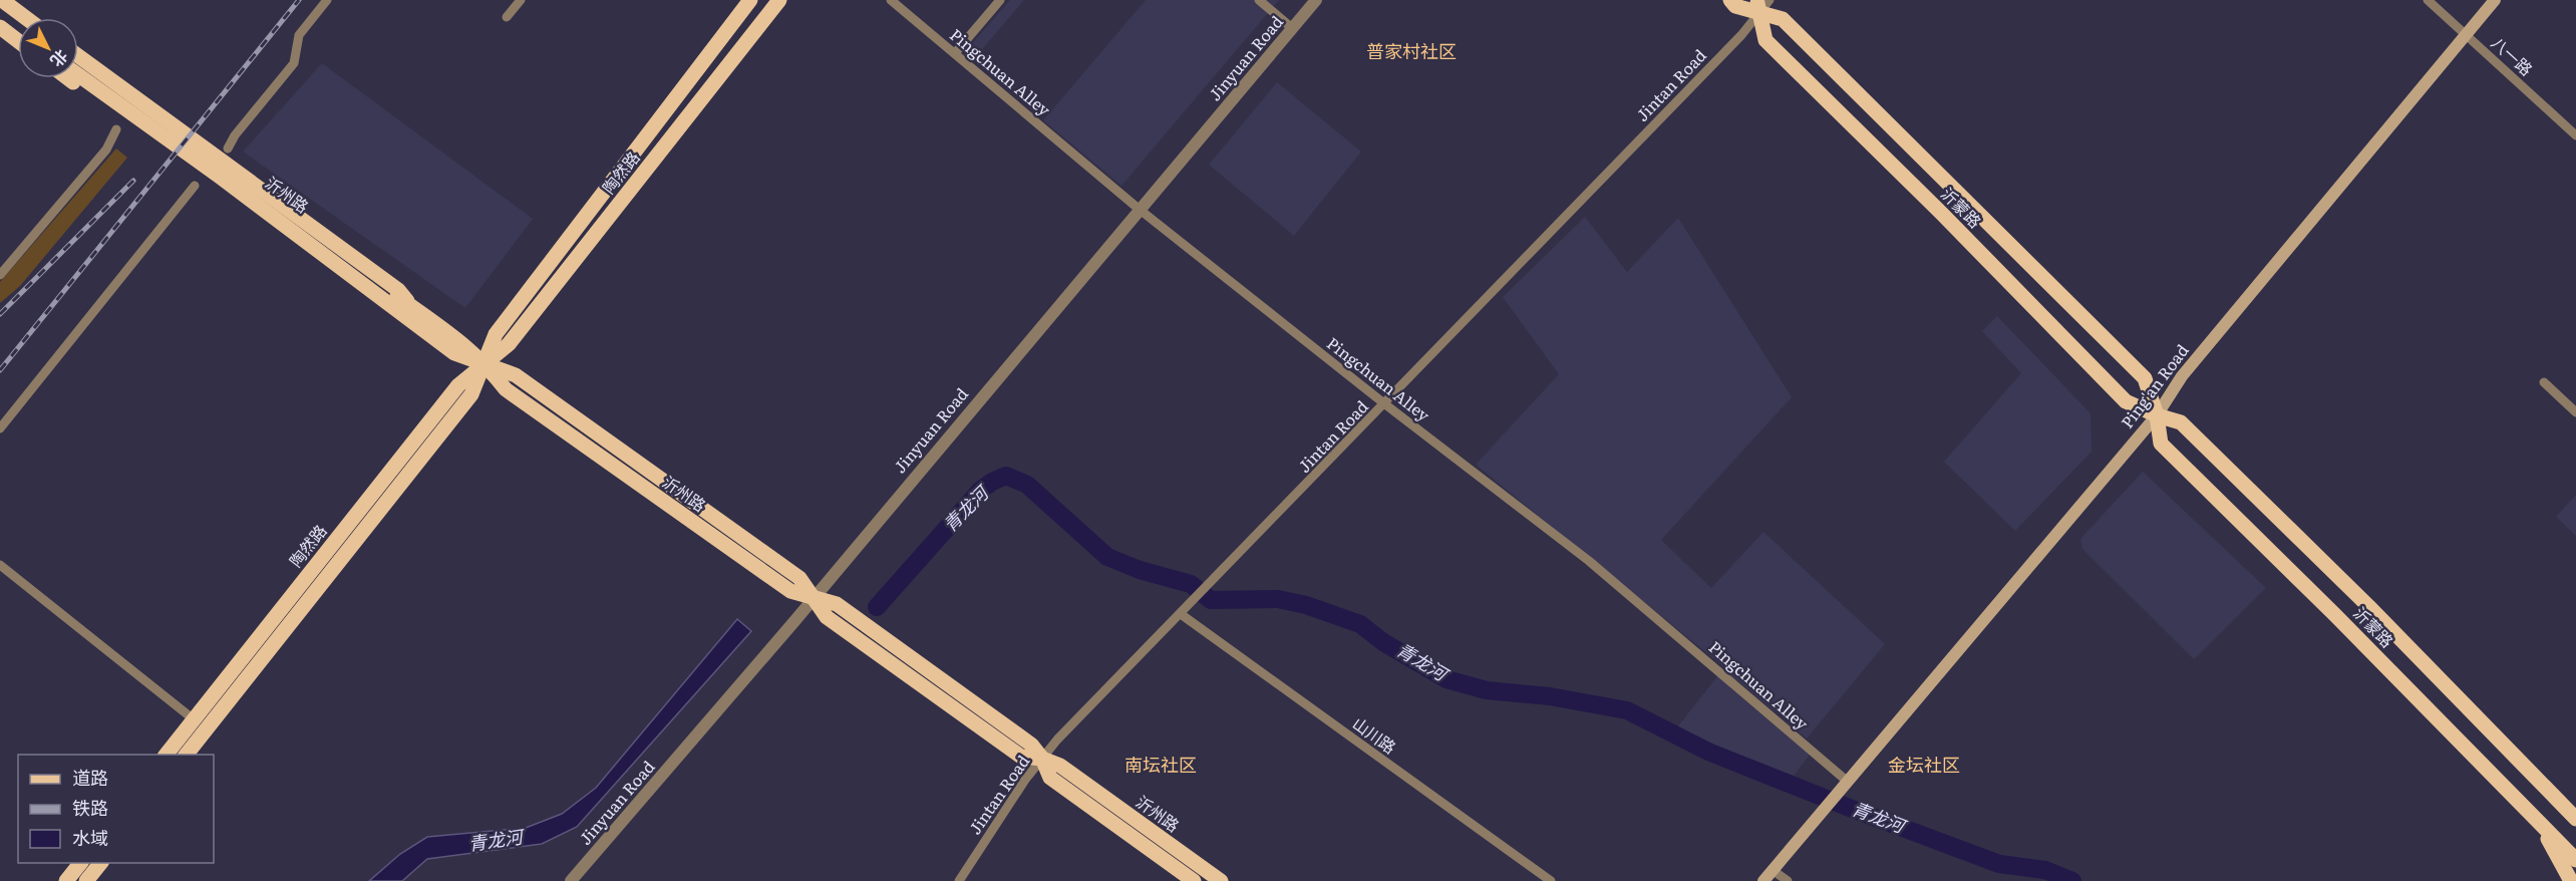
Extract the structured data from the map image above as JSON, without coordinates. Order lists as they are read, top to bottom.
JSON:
{
  "streets": {
    "main road": [
      "陶然路",
      "沂州路",
      "沂蒙路",
      "Ping'an Road"
    ],
    "street": [
      "八一路",
      "Jinyuan Road",
      "Pingchuan Alley",
      "Jintan Road",
      "山川路"
    ]
  },
  "crossings": [
    ["八一路", "Ping'an Road"],
    ["Jinyuan Road", "Pingchuan Alley"],
    ["Jinyuan Road", "沂州路"],
    ["Pingchuan Alley", "Jintan Road"],
    ["Pingchuan Alley", "Ping'an Road"],
    ["Jintan Road", "沂州路"],
    ["Jintan Road", "沂蒙路"],
    ["Jintan Road", "山川路"],
    ["陶然路", "沂州路"],
    ["沂蒙路", "Ping'an Road"]
  ],
  "districts": ["普家村社区", "南坛社区", "金坛社区"],
  "water": ["青龙河"],
  "legend": ["道路", "铁路", "水域"],
  "north": "bottom right"
}
